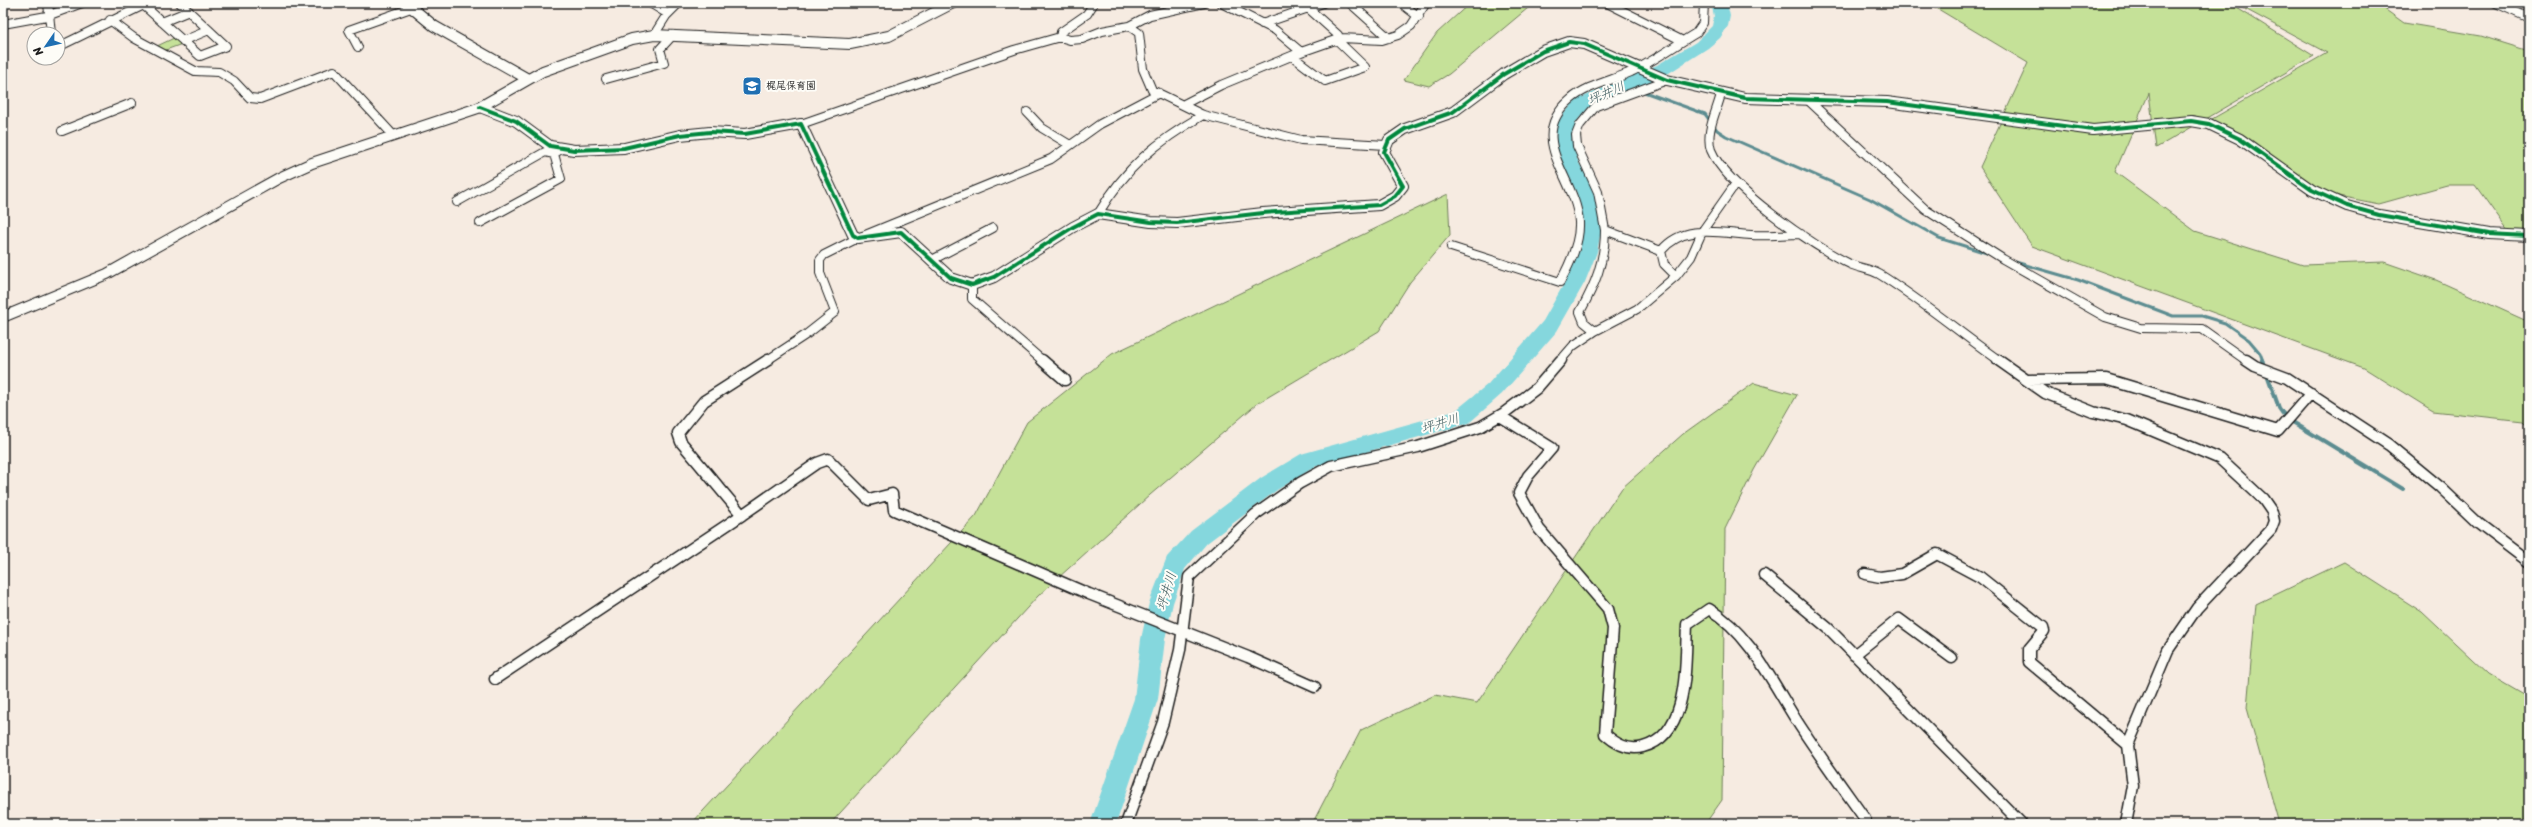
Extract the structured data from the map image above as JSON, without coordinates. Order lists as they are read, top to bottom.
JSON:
{
  "water": ["坪井川"],
  "places": {
    "school or university": ["梶尾保育園"]
  },
  "north": "bottom left"
}
